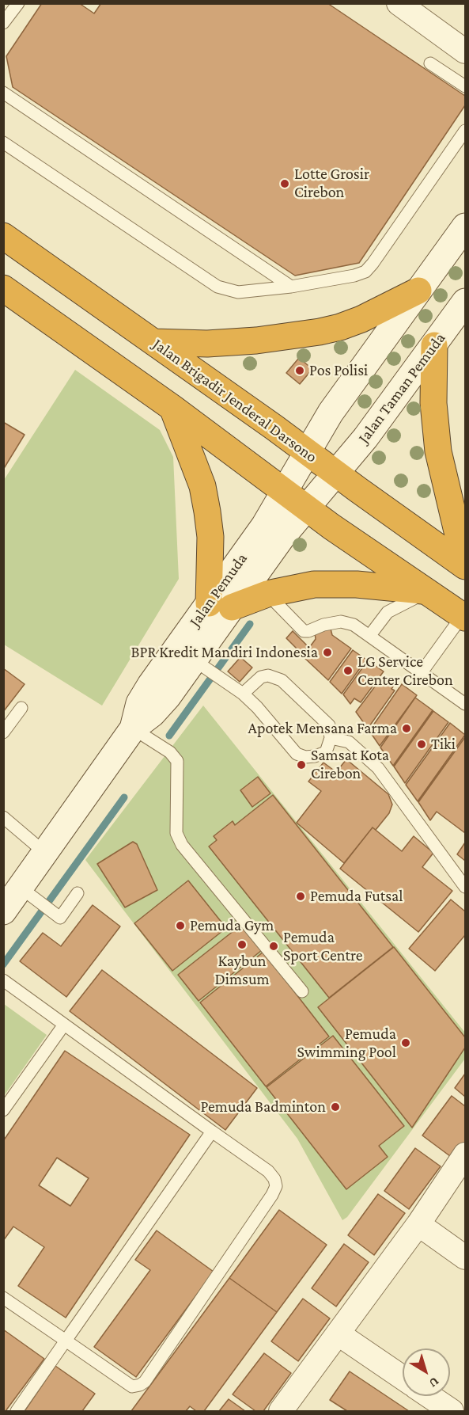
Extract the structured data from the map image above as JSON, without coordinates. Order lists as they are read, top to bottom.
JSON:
{
  "streets": {
    "highway": ["Jalan Brigadir Jenderal Darsono"],
    "street": ["Jalan Taman Pemuda", "Jalan Pemuda"]
  },
  "crossings": [
    ["Jalan Taman Pemuda", "Jalan Brigadir Jenderal Darsono"],
    ["Jalan Taman Pemuda", "Jalan Pemuda"],
    ["Jalan Brigadir Jenderal Darsono", "Jalan Pemuda"]
  ],
  "places": [
    "Lotte Grosir Cirebon",
    "Pos Polisi",
    "BPR Kredit Mandiri Indonesia",
    "LG Service Center Cirebon",
    "Apotek Mensana Farma",
    "Tiki",
    "Samsat Kota Cirebon",
    "Pemuda Futsal",
    "Pemuda Gym",
    "Kaybun Dimsum",
    "Pemuda Sport Centre",
    "Pemuda Swimming Pool",
    "Pemuda Badminton"
  ],
  "north": "bottom right"
}
